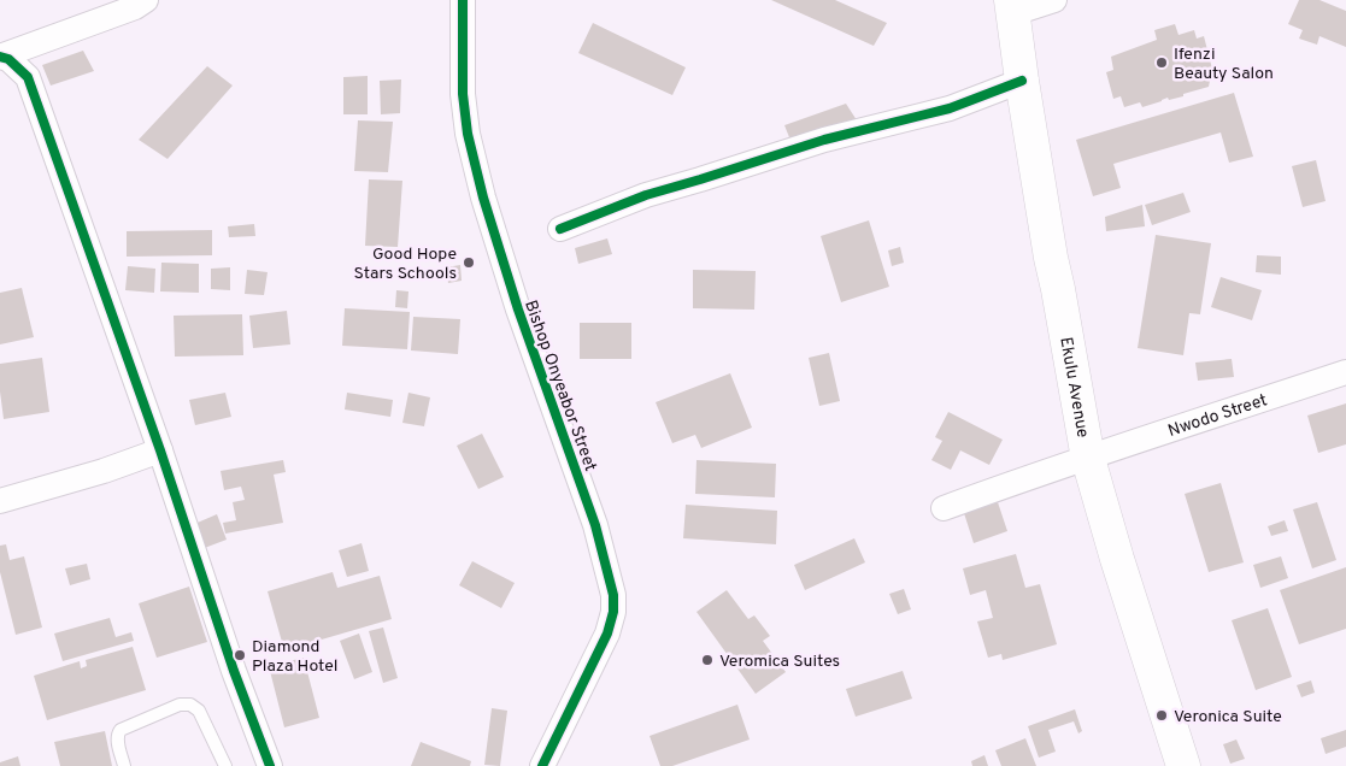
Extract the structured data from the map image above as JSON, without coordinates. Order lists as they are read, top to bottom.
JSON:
{
  "streets": {
    "main road": ["Ekulu Avenue"],
    "street": ["Bishop Onyeabor Street", "Nwodo Street"]
  },
  "crossings": [
    ["Ekulu Avenue", "Nwodo Street"]
  ],
  "places": [
    "Ifenzi Beauty Salon",
    "Good Hope Stars Schools",
    "Diamond Plaza Hotel",
    "Veromica Suites",
    "Veronica Suite"
  ]
}
